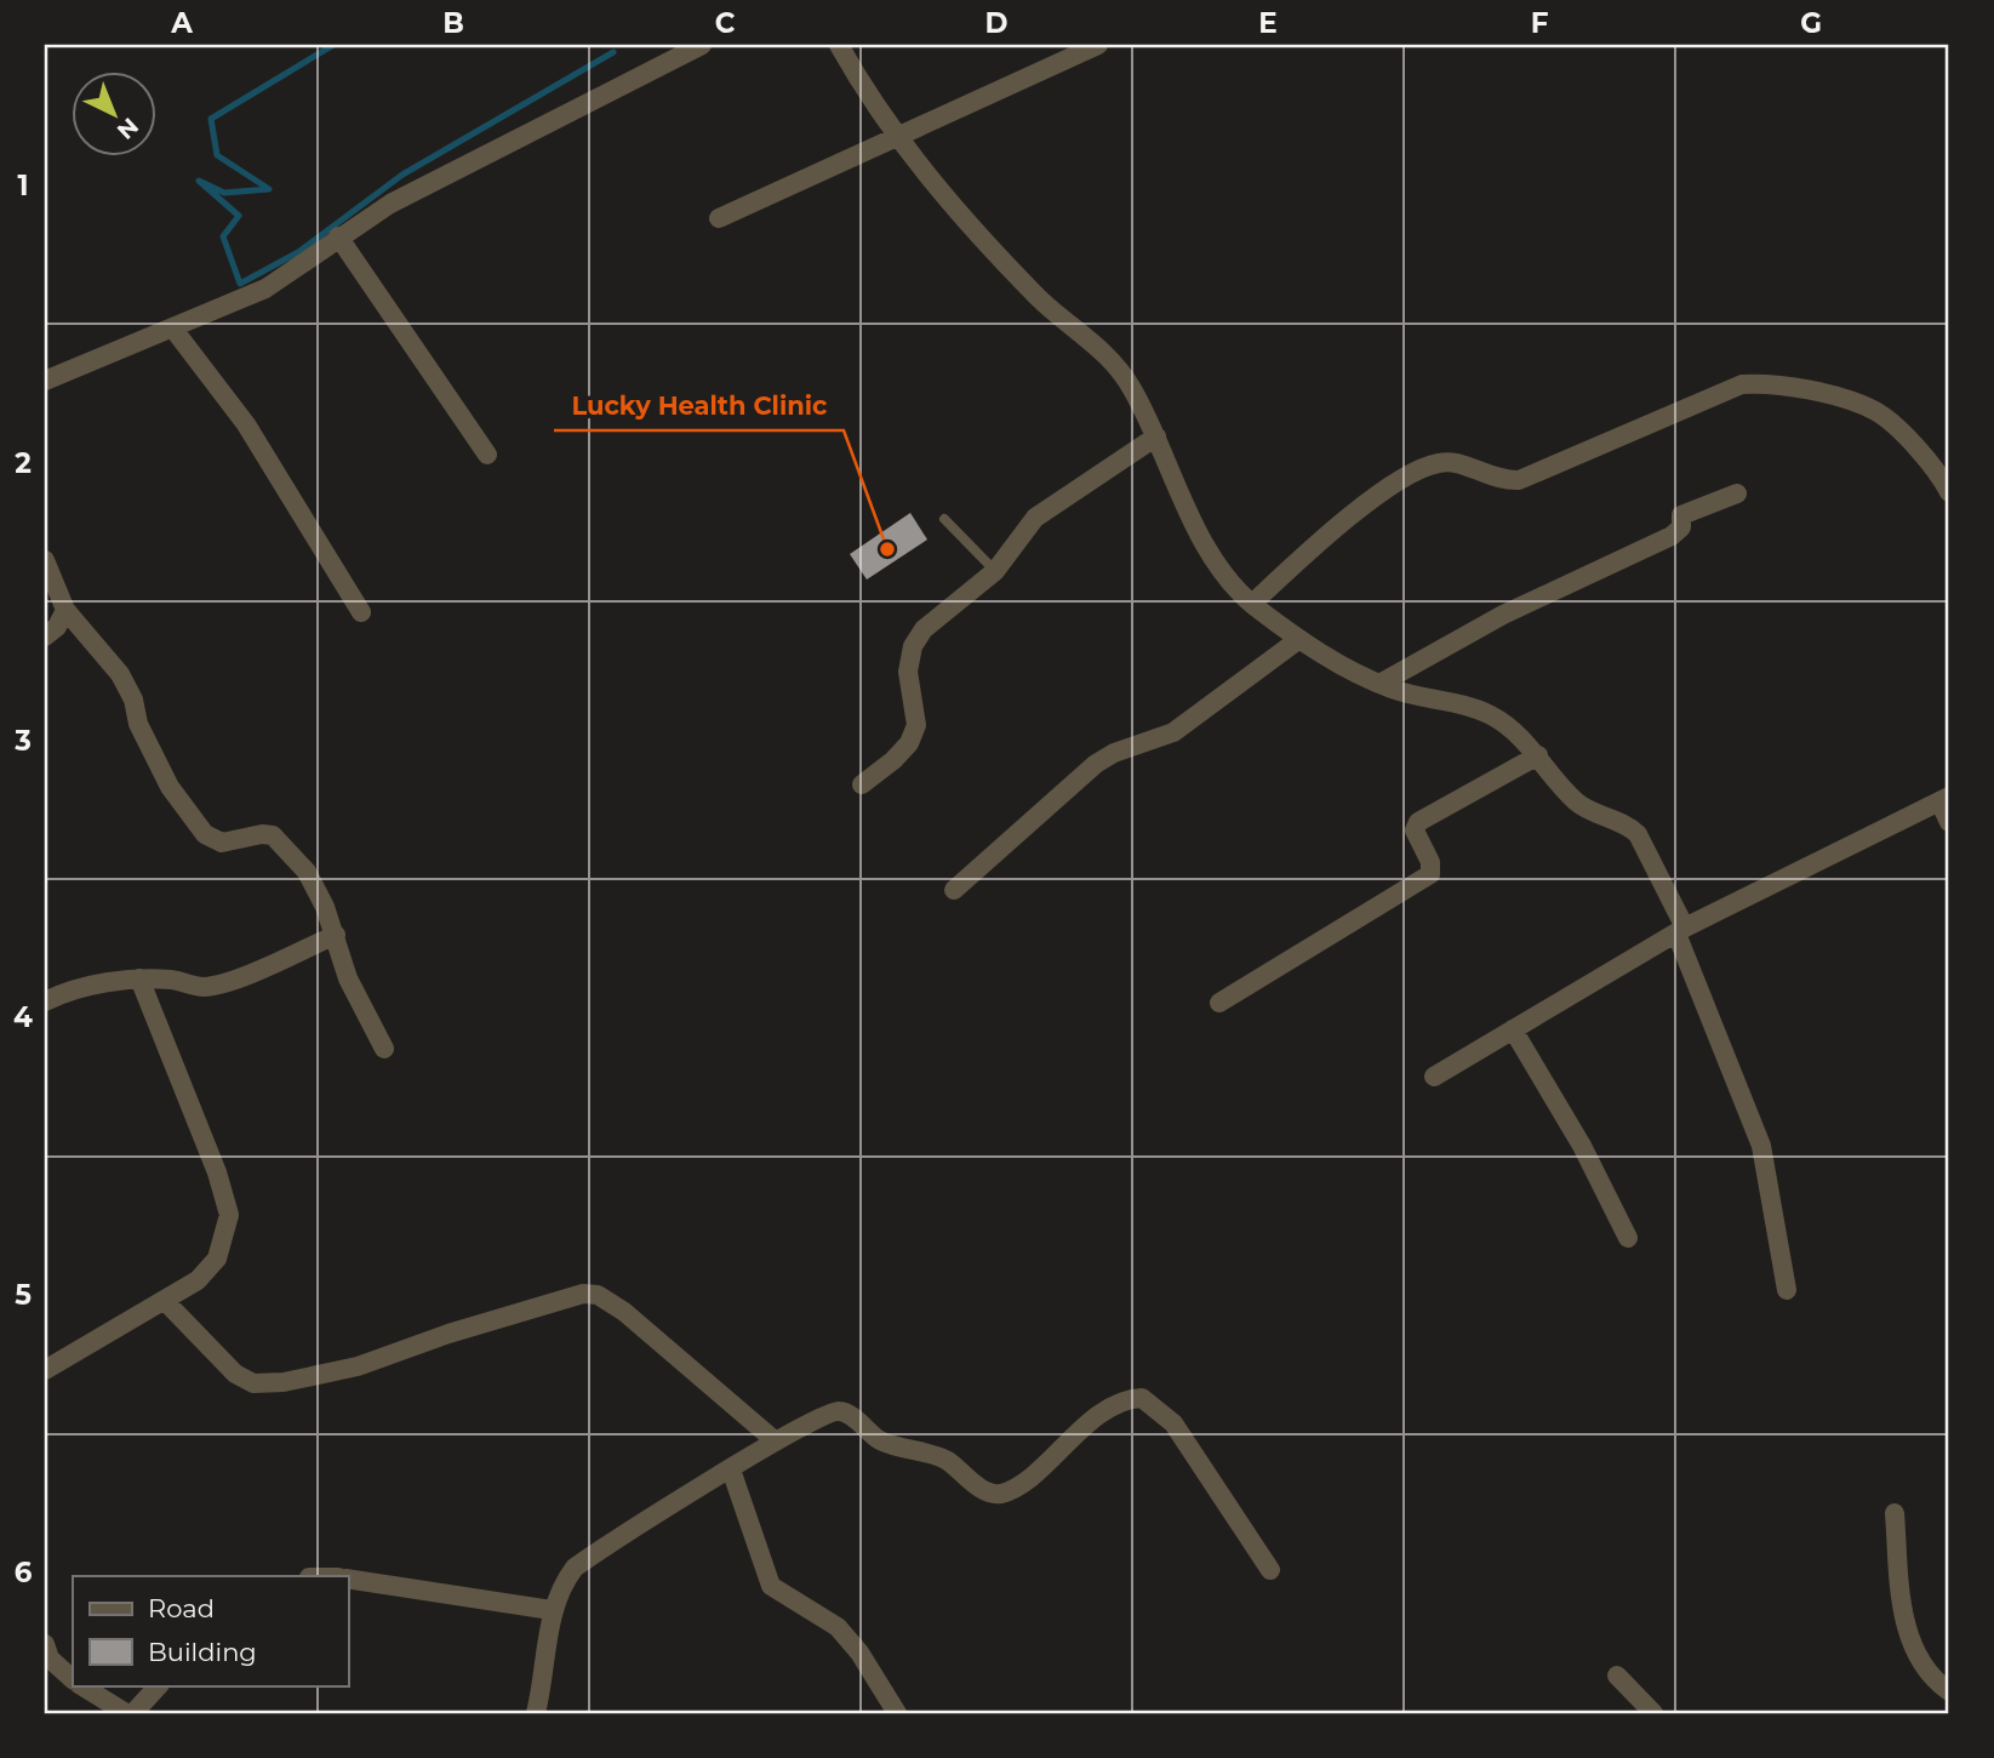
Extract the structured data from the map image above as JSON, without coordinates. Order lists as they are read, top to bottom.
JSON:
{
  "places": ["Lucky Health Clinic"],
  "legend": ["Road", "Building"],
  "north": "bottom right",
  "grid": {
    "columns": [
      "A",
      "B",
      "C",
      "D",
      "E",
      "F",
      "G"
    ],
    "rows": [
      "1",
      "2",
      "3",
      "4",
      "5",
      "6"
    ]
  }
}
